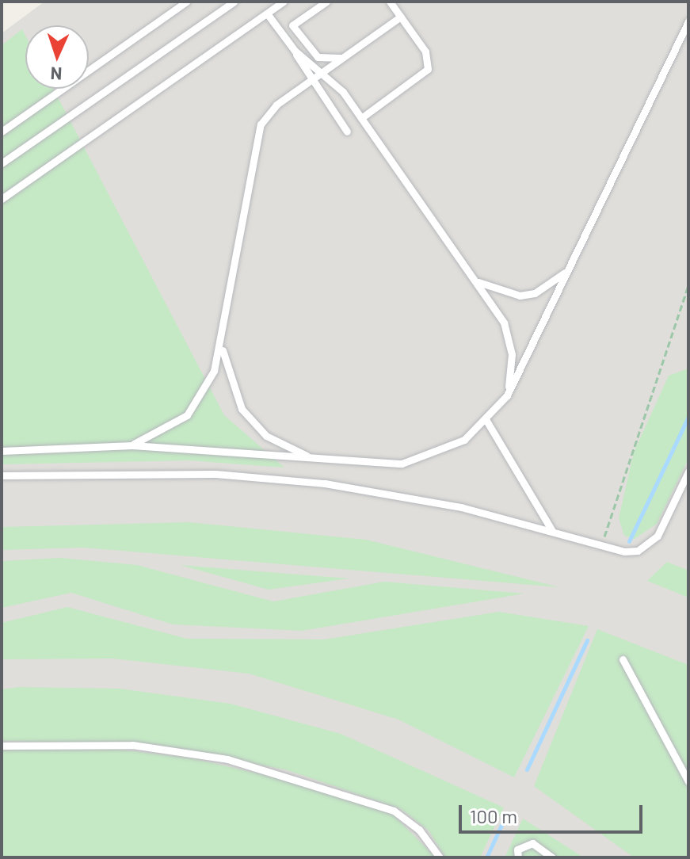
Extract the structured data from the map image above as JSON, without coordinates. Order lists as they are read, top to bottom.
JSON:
{
  "scale_bar": "100 m",
  "north": "bottom"
}
